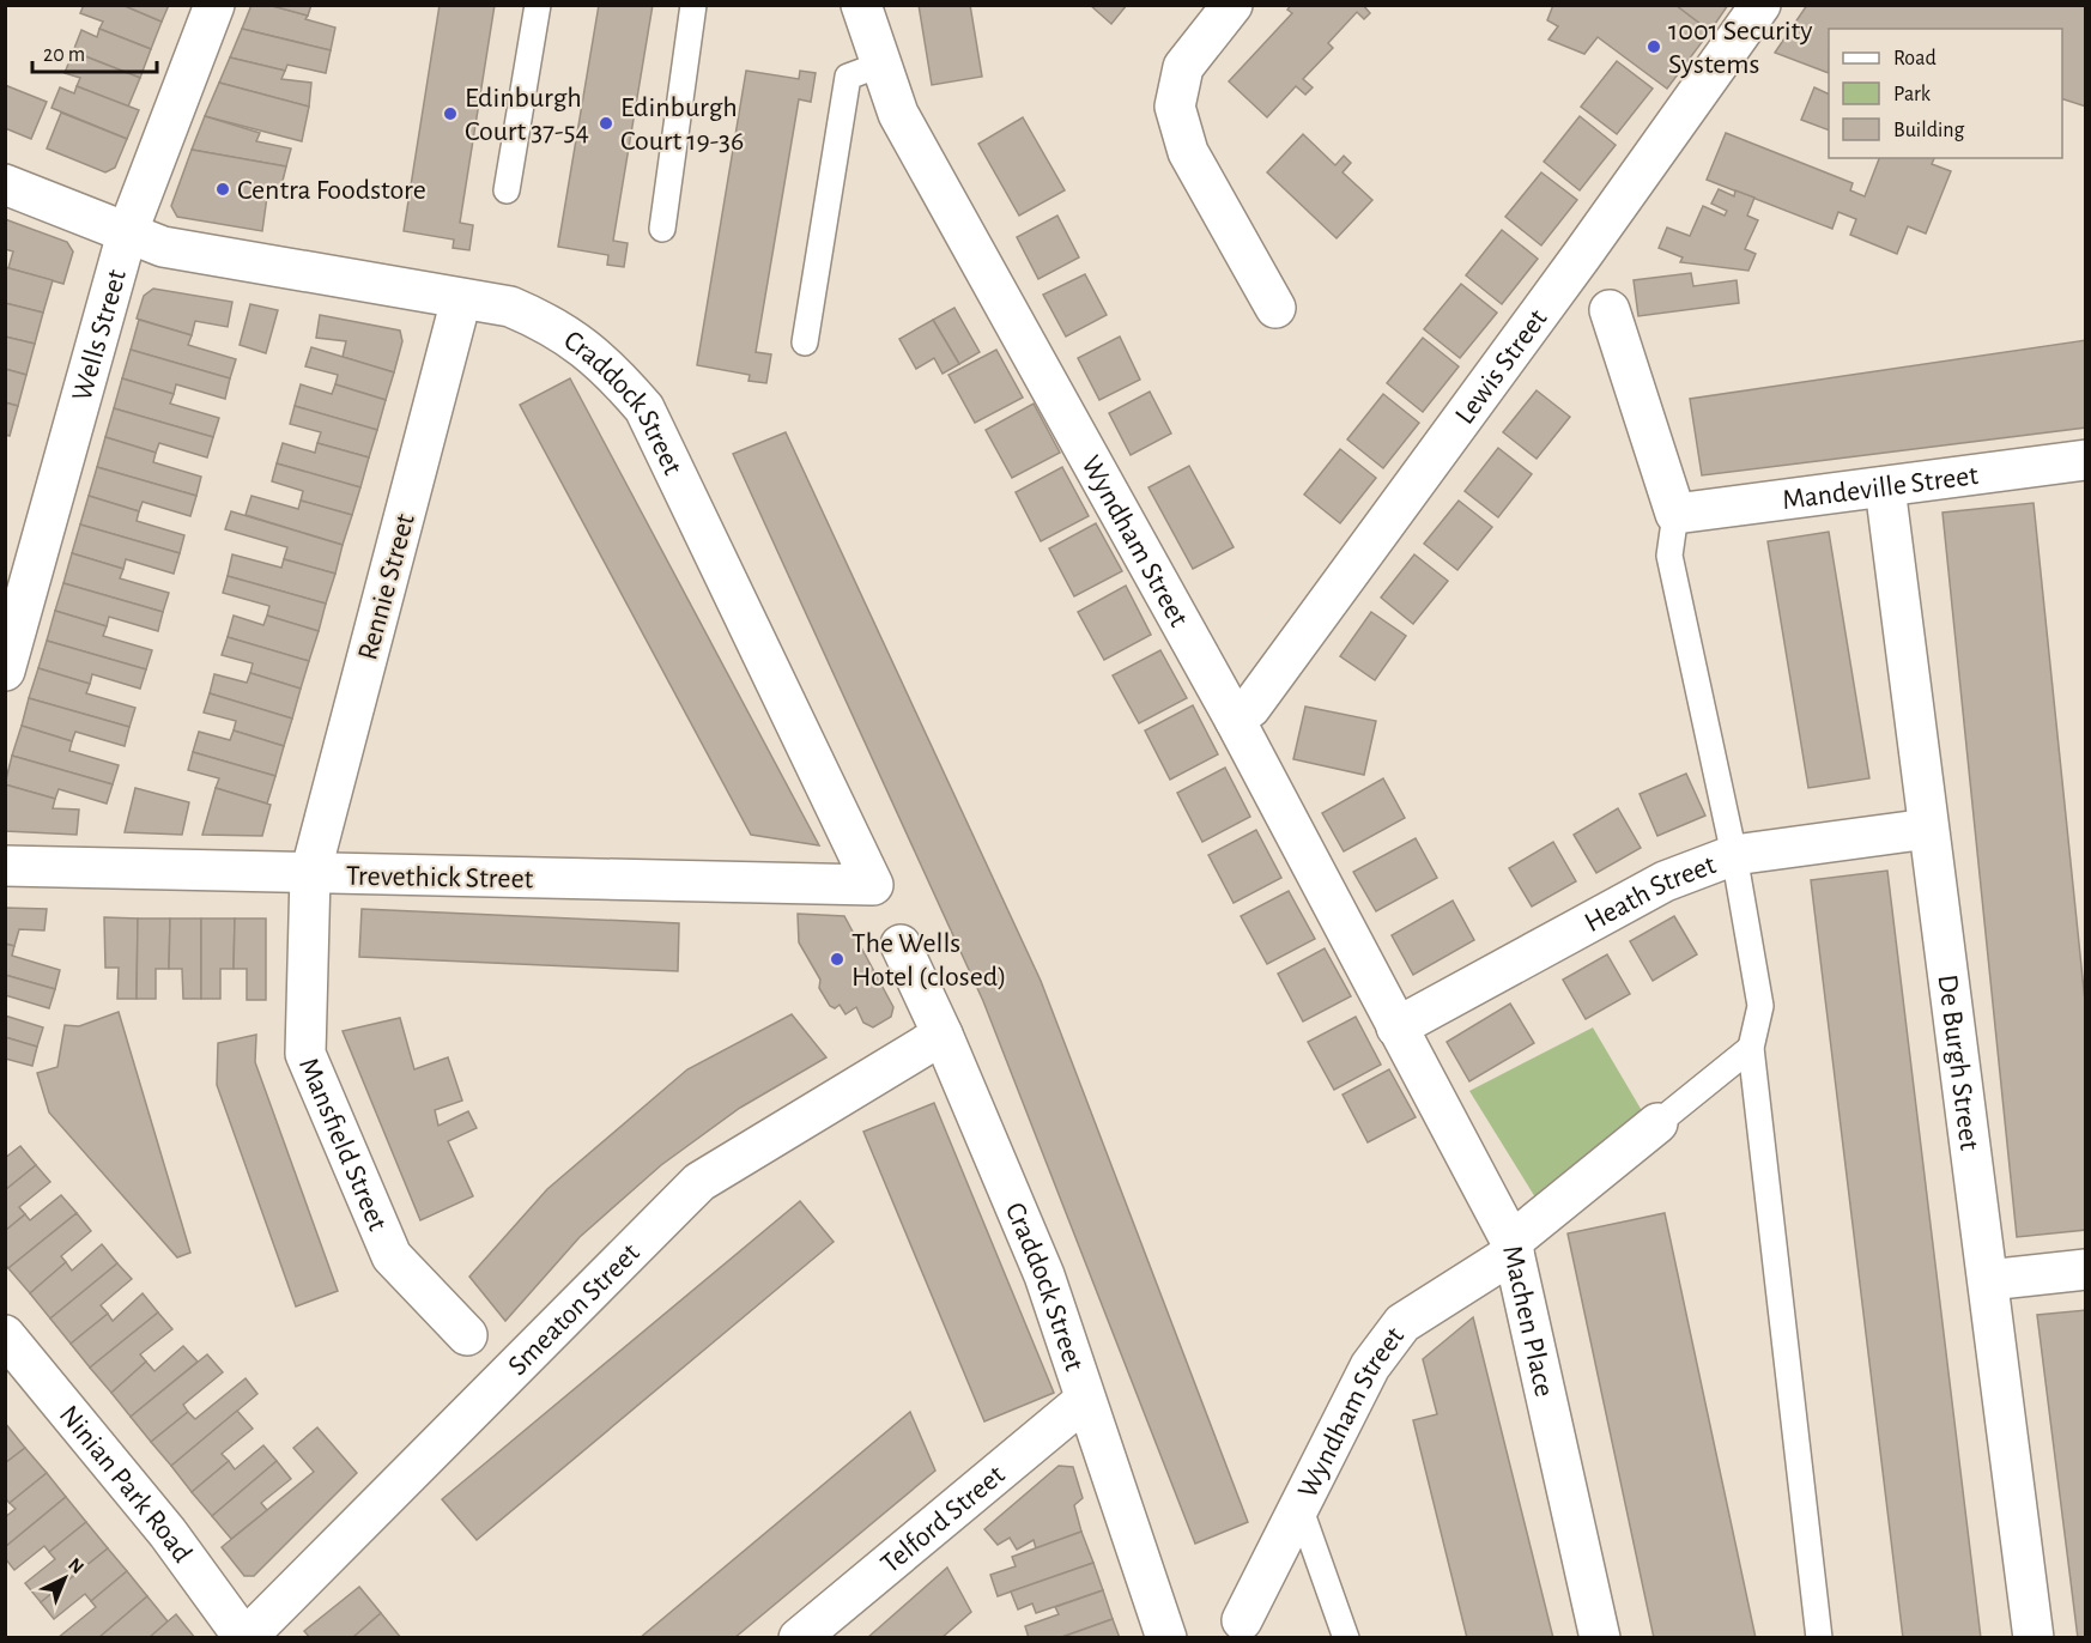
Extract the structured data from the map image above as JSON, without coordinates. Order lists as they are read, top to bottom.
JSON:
{
  "streets": {
    "street": [
      "Wells Street",
      "Lewis Street",
      "Craddock Street",
      "Mandeville Street",
      "Wyndham Street",
      "Rennie Street",
      "Trevethick Street",
      "Heath Street",
      "De Burgh Street",
      "Mansfield Street",
      "Smeaton Street",
      "Machen Place",
      "Ninian Park Road",
      "Telford Street"
    ]
  },
  "crossings": [
    ["Wells Street", "Craddock Street"],
    ["Lewis Street", "Wyndham Street"],
    ["Craddock Street", "Rennie Street"],
    ["Craddock Street", "Trevethick Street"],
    ["Craddock Street", "Smeaton Street"],
    ["Craddock Street", "Telford Street"],
    ["Mandeville Street", "De Burgh Street"],
    ["Wyndham Street", "Machen Place"],
    ["Rennie Street", "Trevethick Street"],
    ["Rennie Street", "Mansfield Street"],
    ["Trevethick Street", "Mansfield Street"],
    ["Heath Street", "De Burgh Street"],
    ["Heath Street", "Machen Place"],
    ["Smeaton Street", "Ninian Park Road"]
  ],
  "places": [
    "1001 Security Systems",
    "Edinburgh Court 37-54",
    "Edinburgh Court 19-36",
    "Centra Foodstore",
    "The Wells Hotel (closed)"
  ],
  "legend": ["Road", "Park", "Building"],
  "scale_bar": "20 m",
  "north": "top right"
}
